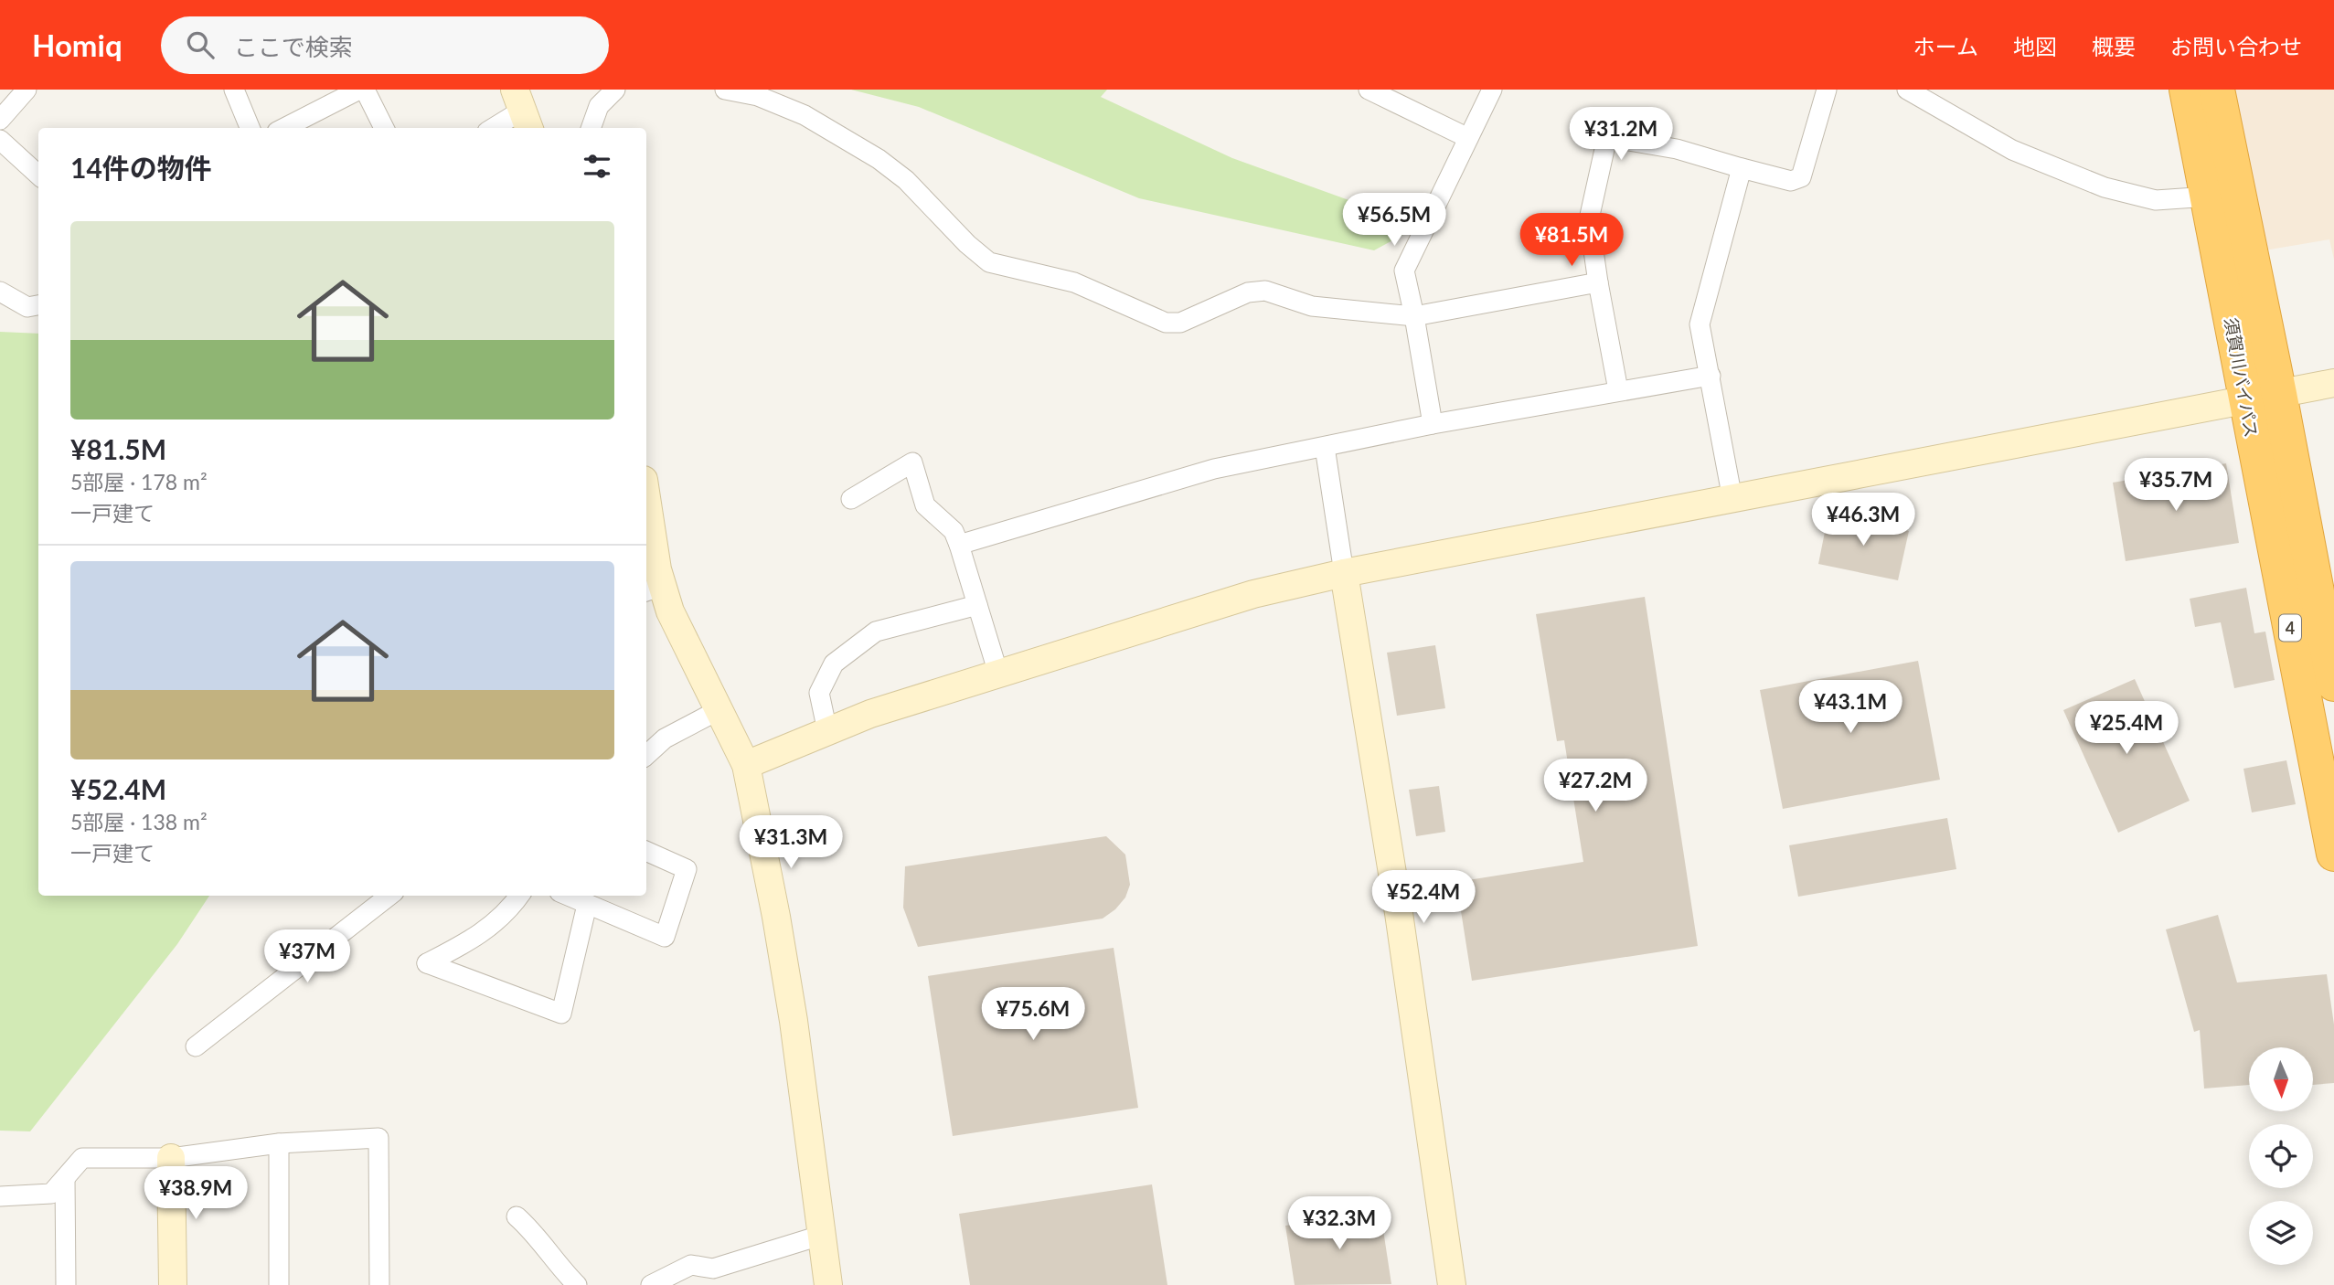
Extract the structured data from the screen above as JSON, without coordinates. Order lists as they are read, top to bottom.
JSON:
{
  "streets": {
    "highway": ["須賀川バイパス", "4"]
  },
  "north": "bottom",
  "page": {
    "header": "Homiq",
    "search": "ここで検索",
    "nav": [
      "ホーム",
      "地図",
      "概要",
      "お問い合わせ"
    ],
    "price": [
      "¥31.2M",
      "¥56.5M",
      "¥81.5M",
      "¥35.7M",
      "¥46.3M",
      "¥43.1M",
      "¥25.4M",
      "¥27.2M",
      "¥31.3M",
      "¥52.4M",
      "¥37M",
      "¥75.6M",
      "¥38.9M",
      "¥32.3M"
    ],
    "heading": "14件の物件",
    "list": [
      {
        "name": "¥81.5M",
        "note": "5部屋 · 178 m² · 一戸建て"
      },
      {
        "name": "¥52.4M",
        "note": "5部屋 · 138 m² · 一戸建て"
      }
    ]
  }
}
